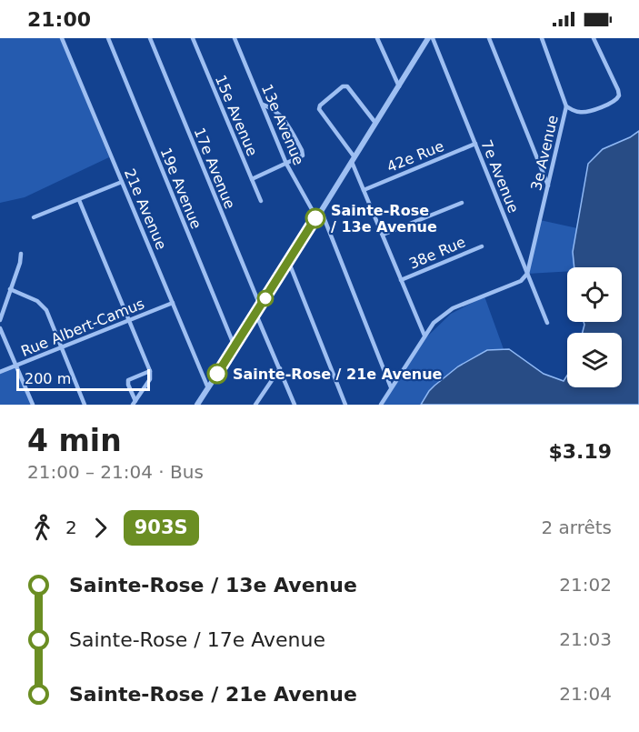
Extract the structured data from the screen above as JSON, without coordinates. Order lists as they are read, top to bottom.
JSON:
{
  "streets": {
    "street": [
      "15e Avenue",
      "13e Avenue",
      "3e Avenue",
      "42e Rue",
      "17e Avenue",
      "7e Avenue",
      "19e Avenue",
      "21e Avenue",
      "38e Rue",
      "Rue Albert-Camus"
    ]
  },
  "crossings": [
    ["3e Avenue", "7e Avenue"],
    ["42e Rue", "7e Avenue"],
    ["21e Avenue", "Rue Albert-Camus"]
  ],
  "places": ["Sainte-Rose / 13e Avenue", "Sainte-Rose / 21e Avenue"],
  "lines": ["bus line 903S"],
  "scale_bar": "200 m",
  "page": {
    "status": "21:00",
    "scale": "200 m",
    "heading": ["4 min", "21:00 – 21:04 · Bus", "$3.19"],
    "legs": ["2", "903S", "2 arrêts"],
    "list": [
      {
        "name": "Sainte-Rose / 13e Avenue",
        "value": "21:02"
      },
      {
        "name": "Sainte-Rose / 17e Avenue",
        "value": "21:03"
      },
      {
        "name": "Sainte-Rose / 21e Avenue",
        "value": "21:04"
      }
    ]
  }
}
